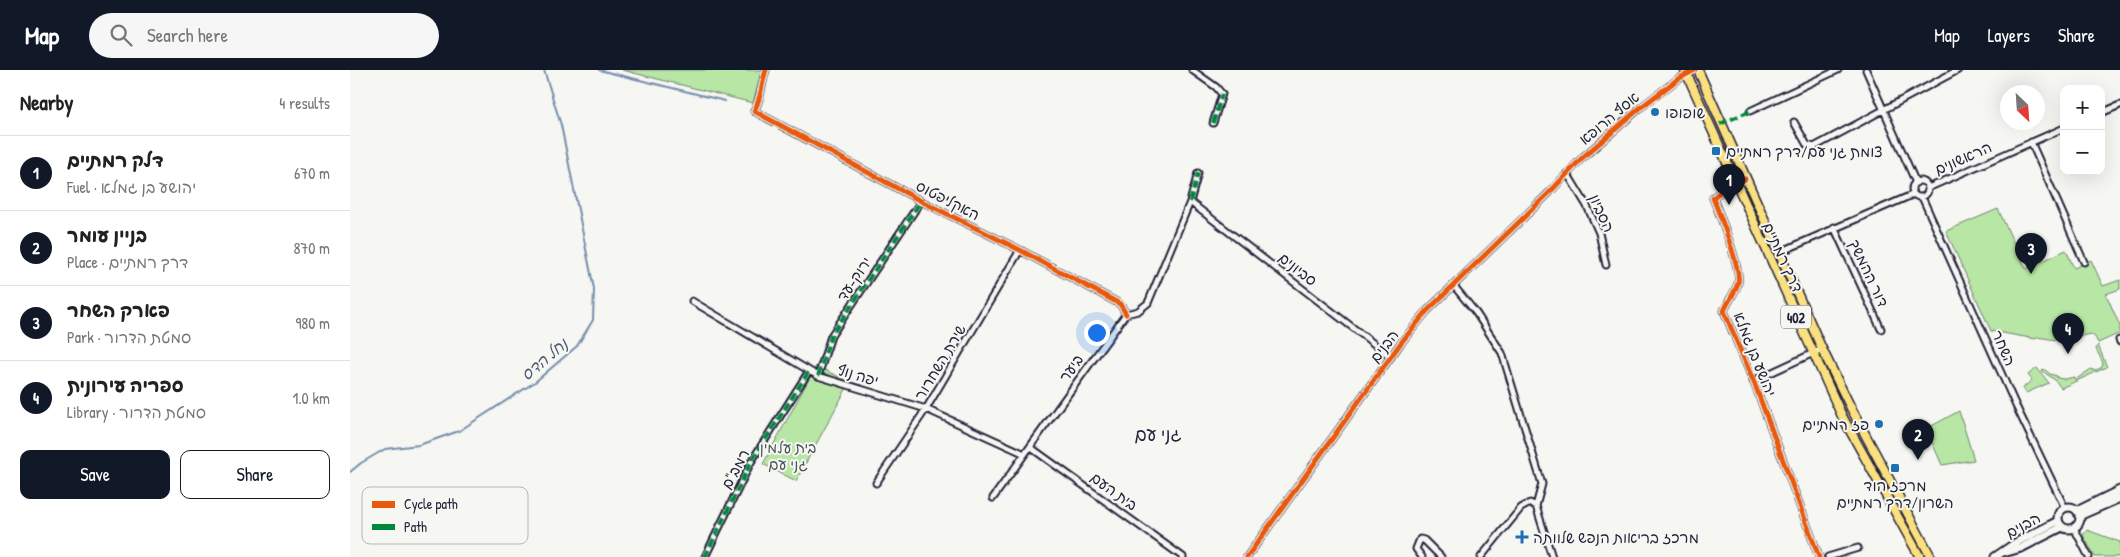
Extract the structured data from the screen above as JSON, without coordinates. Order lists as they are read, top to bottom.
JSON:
{
  "streets": {
    "main road": ["דרך רמתיים", "402"],
    "street": [
      "אסף הרופא",
      "הראשונים",
      "האקליפטוס",
      "הסביון",
      "סביונים",
      "דור ההמשך",
      "ירוק-עד",
      "הבנים",
      "השחר",
      "יהושע בן גמלא",
      "שירת השחרור",
      "ביער",
      "יפה נוף",
      "רמב\"ם",
      "בית העם"
    ]
  },
  "crossings": [
    ["אסף הרופא", "הסביון"],
    ["אסף הרופא", "דרך רמתיים"],
    ["אסף הרופא", "הבנים"],
    ["הראשונים", "השחר"],
    ["האקליפטוס", "ירוק-עד"],
    ["האקליפטוס", "שירת השחרור"],
    ["האקליפטוס", "ביער"],
    ["הסביון", "הבנים"],
    ["דרך רמתיים", "יהושע בן גמלא"],
    ["סביונים", "הבנים"],
    ["סביונים", "ביער"],
    ["ירוק-עד", "יפה נוף"],
    ["הבנים", "השחר"],
    ["שירת השחרור", "יפה נוף"],
    ["ביער", "יפה נוף"],
    ["ביער", "בית העם"],
    ["יפה נוף", "רמב\"ם"]
  ],
  "districts": ["גני עם"],
  "water": ["נחל הדס"],
  "parks": ["בית עלמין גני עם"],
  "places": {
    "other": ["שופופו", "פז רמתיים"],
    "transit": ["צומת גני עם/דרך רמתיים", "מרכז הוד השרון/דרך רמתיים"],
    "health": ["מרכז בריאות הנפש שלוותה"]
  },
  "legend": ["Cycle path", "Path"],
  "north": "bottom right",
  "page": {
    "header": "Map",
    "search": "Search here",
    "nav": ["Map", "Layers", "Share"],
    "heading": ["Nearby", "4 results"],
    "map_buttons": ["+", "−"],
    "list": [
      {
        "mark": "1",
        "name": "דלק רמתיים",
        "note": "Fuel · יהושע בן גמלא",
        "value": "670 m"
      },
      {
        "mark": "2",
        "name": "בניין עומר",
        "note": "Place · דרך רמתיים",
        "value": "870 m"
      },
      {
        "mark": "3",
        "name": "פארק השחר",
        "note": "Park · סמטת הדרור",
        "value": "980 m"
      },
      {
        "mark": "4",
        "name": "ספריה עירונית",
        "note": "Library · סמטת הדרור",
        "value": "1.0 km"
      }
    ],
    "pins": [
      "1",
      "3",
      "4",
      "2"
    ],
    "buttons": ["Save", "Share"]
  }
}
